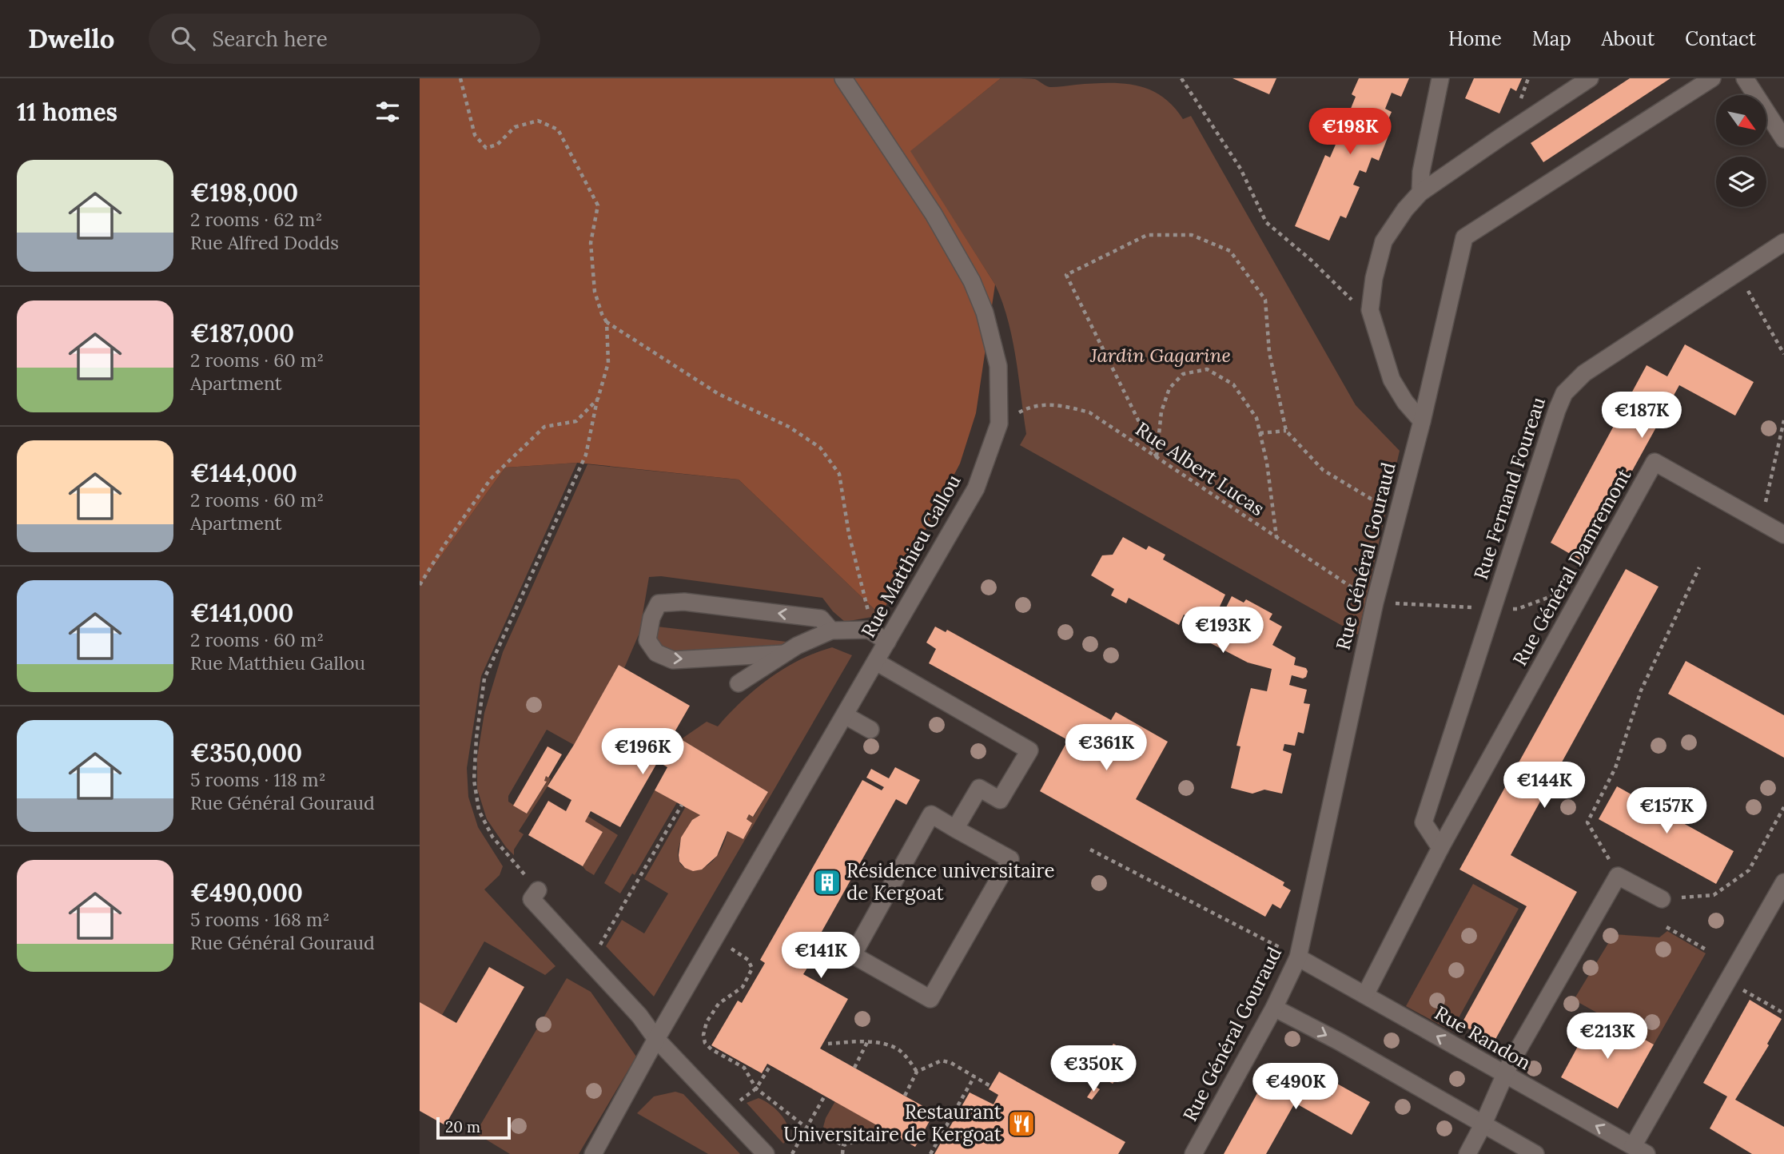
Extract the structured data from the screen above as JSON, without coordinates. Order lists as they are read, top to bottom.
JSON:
{
  "streets": {
    "street": [
      "Rue Fernand Foureau",
      "Rue Matthieu Gallou",
      "Rue Général Gouraud",
      "Rue Général Damremont",
      "Rue Randon"
    ],
    "path": ["Rue Albert Lucas"]
  },
  "crossings": [
    ["Rue Albert Lucas", "Rue Matthieu Gallou"],
    ["Rue Albert Lucas", "Rue Général Gouraud"],
    ["Rue Fernand Foureau", "Rue Général Damremont"],
    ["Rue Général Gouraud", "Rue Randon"],
    ["Rue Général Damremont", "Rue Randon"]
  ],
  "parks": ["Jardin Gagarine"],
  "places": {
    "building": ["Résidence universitaire de Kergoat"],
    "restaurant": ["Restaurant Universitaire de Kergoat"]
  },
  "scale_bar": "20 m",
  "north": "bottom right",
  "page": {
    "header": "Dwello",
    "search": "Search here",
    "nav": [
      "Home",
      "Map",
      "About",
      "Contact"
    ],
    "heading": "11 homes",
    "price": [
      "€198K",
      "€187K",
      "€193K",
      "€361K",
      "€196K",
      "€144K",
      "€157K",
      "€141K",
      "€213K",
      "€350K",
      "€490K"
    ],
    "list": [
      {
        "name": "€198,000",
        "note": "2 rooms · 62 m² · Rue Alfred Dodds"
      },
      {
        "name": "€187,000",
        "note": "2 rooms · 60 m² · Apartment"
      },
      {
        "name": "€144,000",
        "note": "2 rooms · 60 m² · Apartment"
      },
      {
        "name": "€141,000",
        "note": "2 rooms · 60 m² · Rue Matthieu Gallou"
      },
      {
        "name": "€350,000",
        "note": "5 rooms · 118 m² · Rue Général Gouraud"
      },
      {
        "name": "€490,000",
        "note": "5 rooms · 168 m² · Rue Général Gouraud"
      }
    ],
    "scale": "20 m"
  }
}
